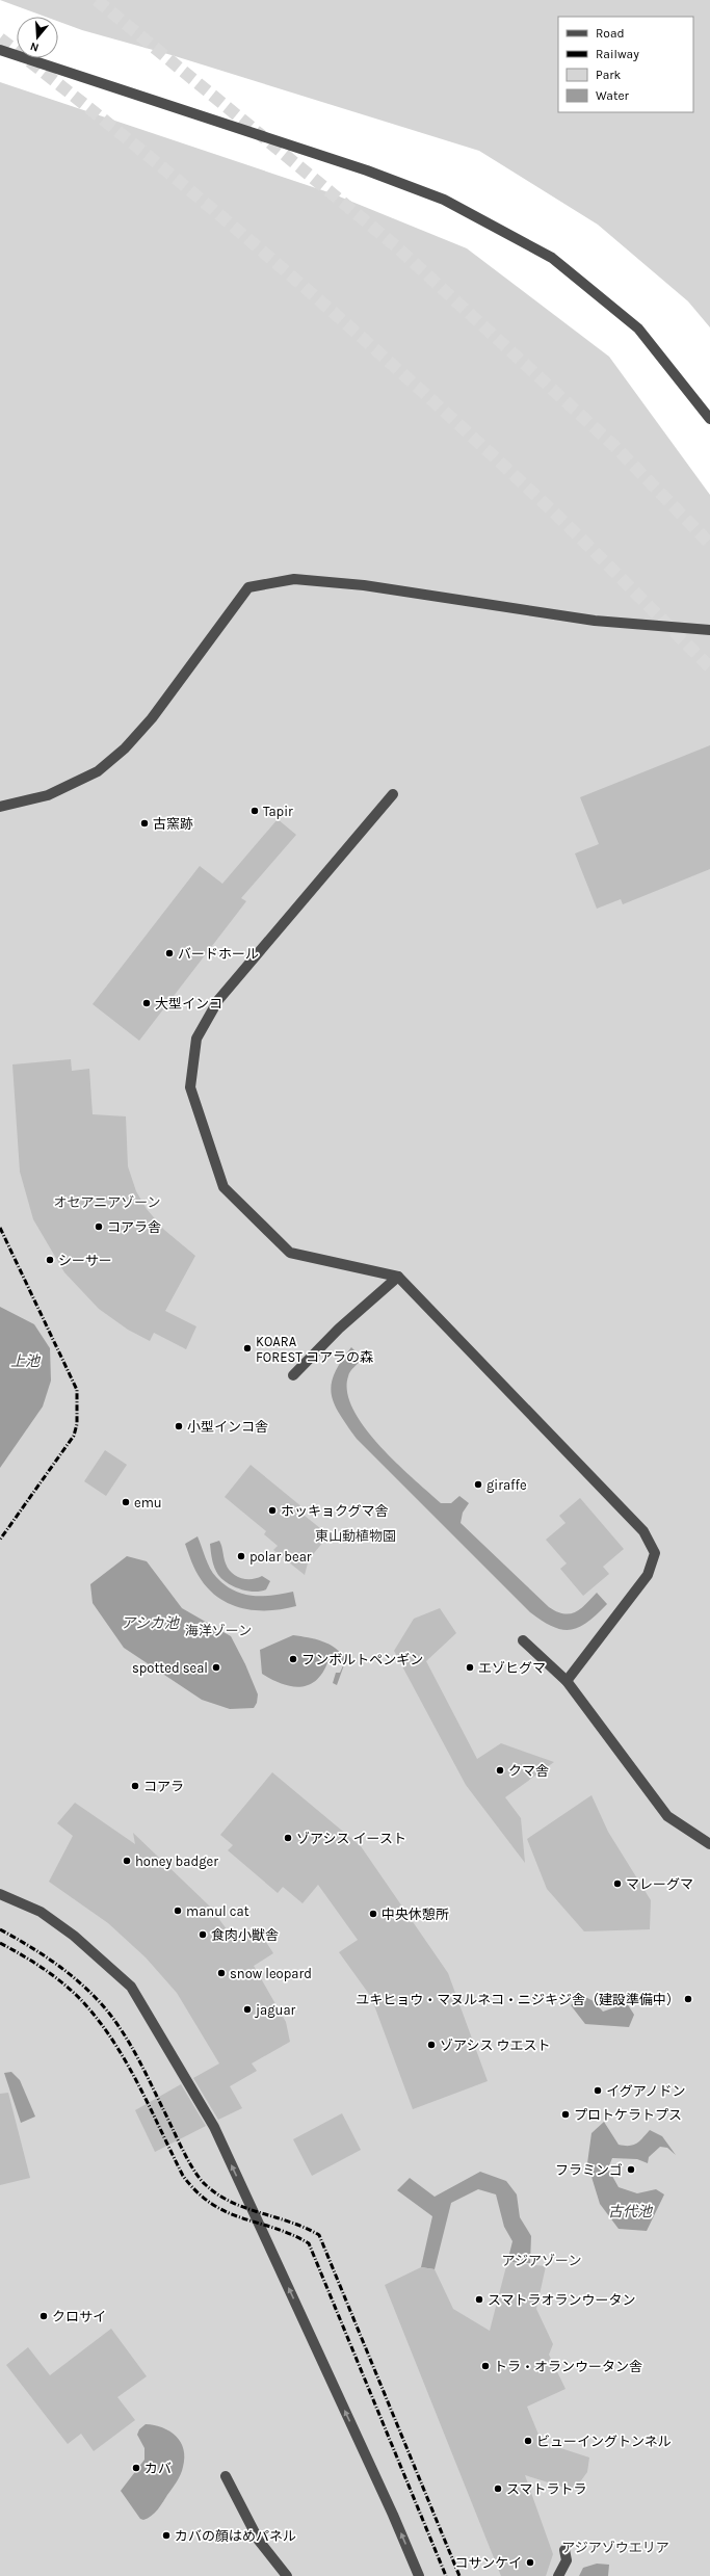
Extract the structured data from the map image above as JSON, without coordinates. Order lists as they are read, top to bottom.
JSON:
{
  "water": ["上池", "アシカ池", "古代池"],
  "parks": [
    "オセアニアゾーン",
    "東山動植物園",
    "海洋ゾーン",
    "アジアゾーン",
    "アジアゾウエリア"
  ],
  "places": [
    "Tapir",
    "古窯跡",
    "バードホール",
    "大型インコ",
    "コアラ舎",
    "シーサー",
    "KOARA FOREST コアラの森",
    "小型インコ舎",
    "giraffe",
    "emu",
    "ホッキョクグマ舎",
    "polar bear",
    "フンボルトペンギン",
    "spotted seal",
    "エゾヒグマ",
    "クマ舎",
    "コアラ",
    "ゾアシス イースト",
    "honey badger",
    "マレーグマ",
    "manul cat",
    "中央休憩所",
    "食肉小獣舎",
    "snow leopard",
    "ユキヒョウ・マヌルネコ・ニジキジ舎（建設準備中）",
    "jaguar",
    "ゾアシス ウエスト",
    "イグアノドン",
    "プロトケラトプス",
    "フラミンゴ",
    "スマトラオランウータン",
    "クロサイ",
    "トラ・オランウータン舎",
    "ビューイングトンネル",
    "カバ",
    "スマトラトラ",
    "カバの顔はめパネル",
    "コサンケイ"
  ],
  "legend": [
    "Road",
    "Railway",
    "Park",
    "Water"
  ],
  "north": "bottom"
}
